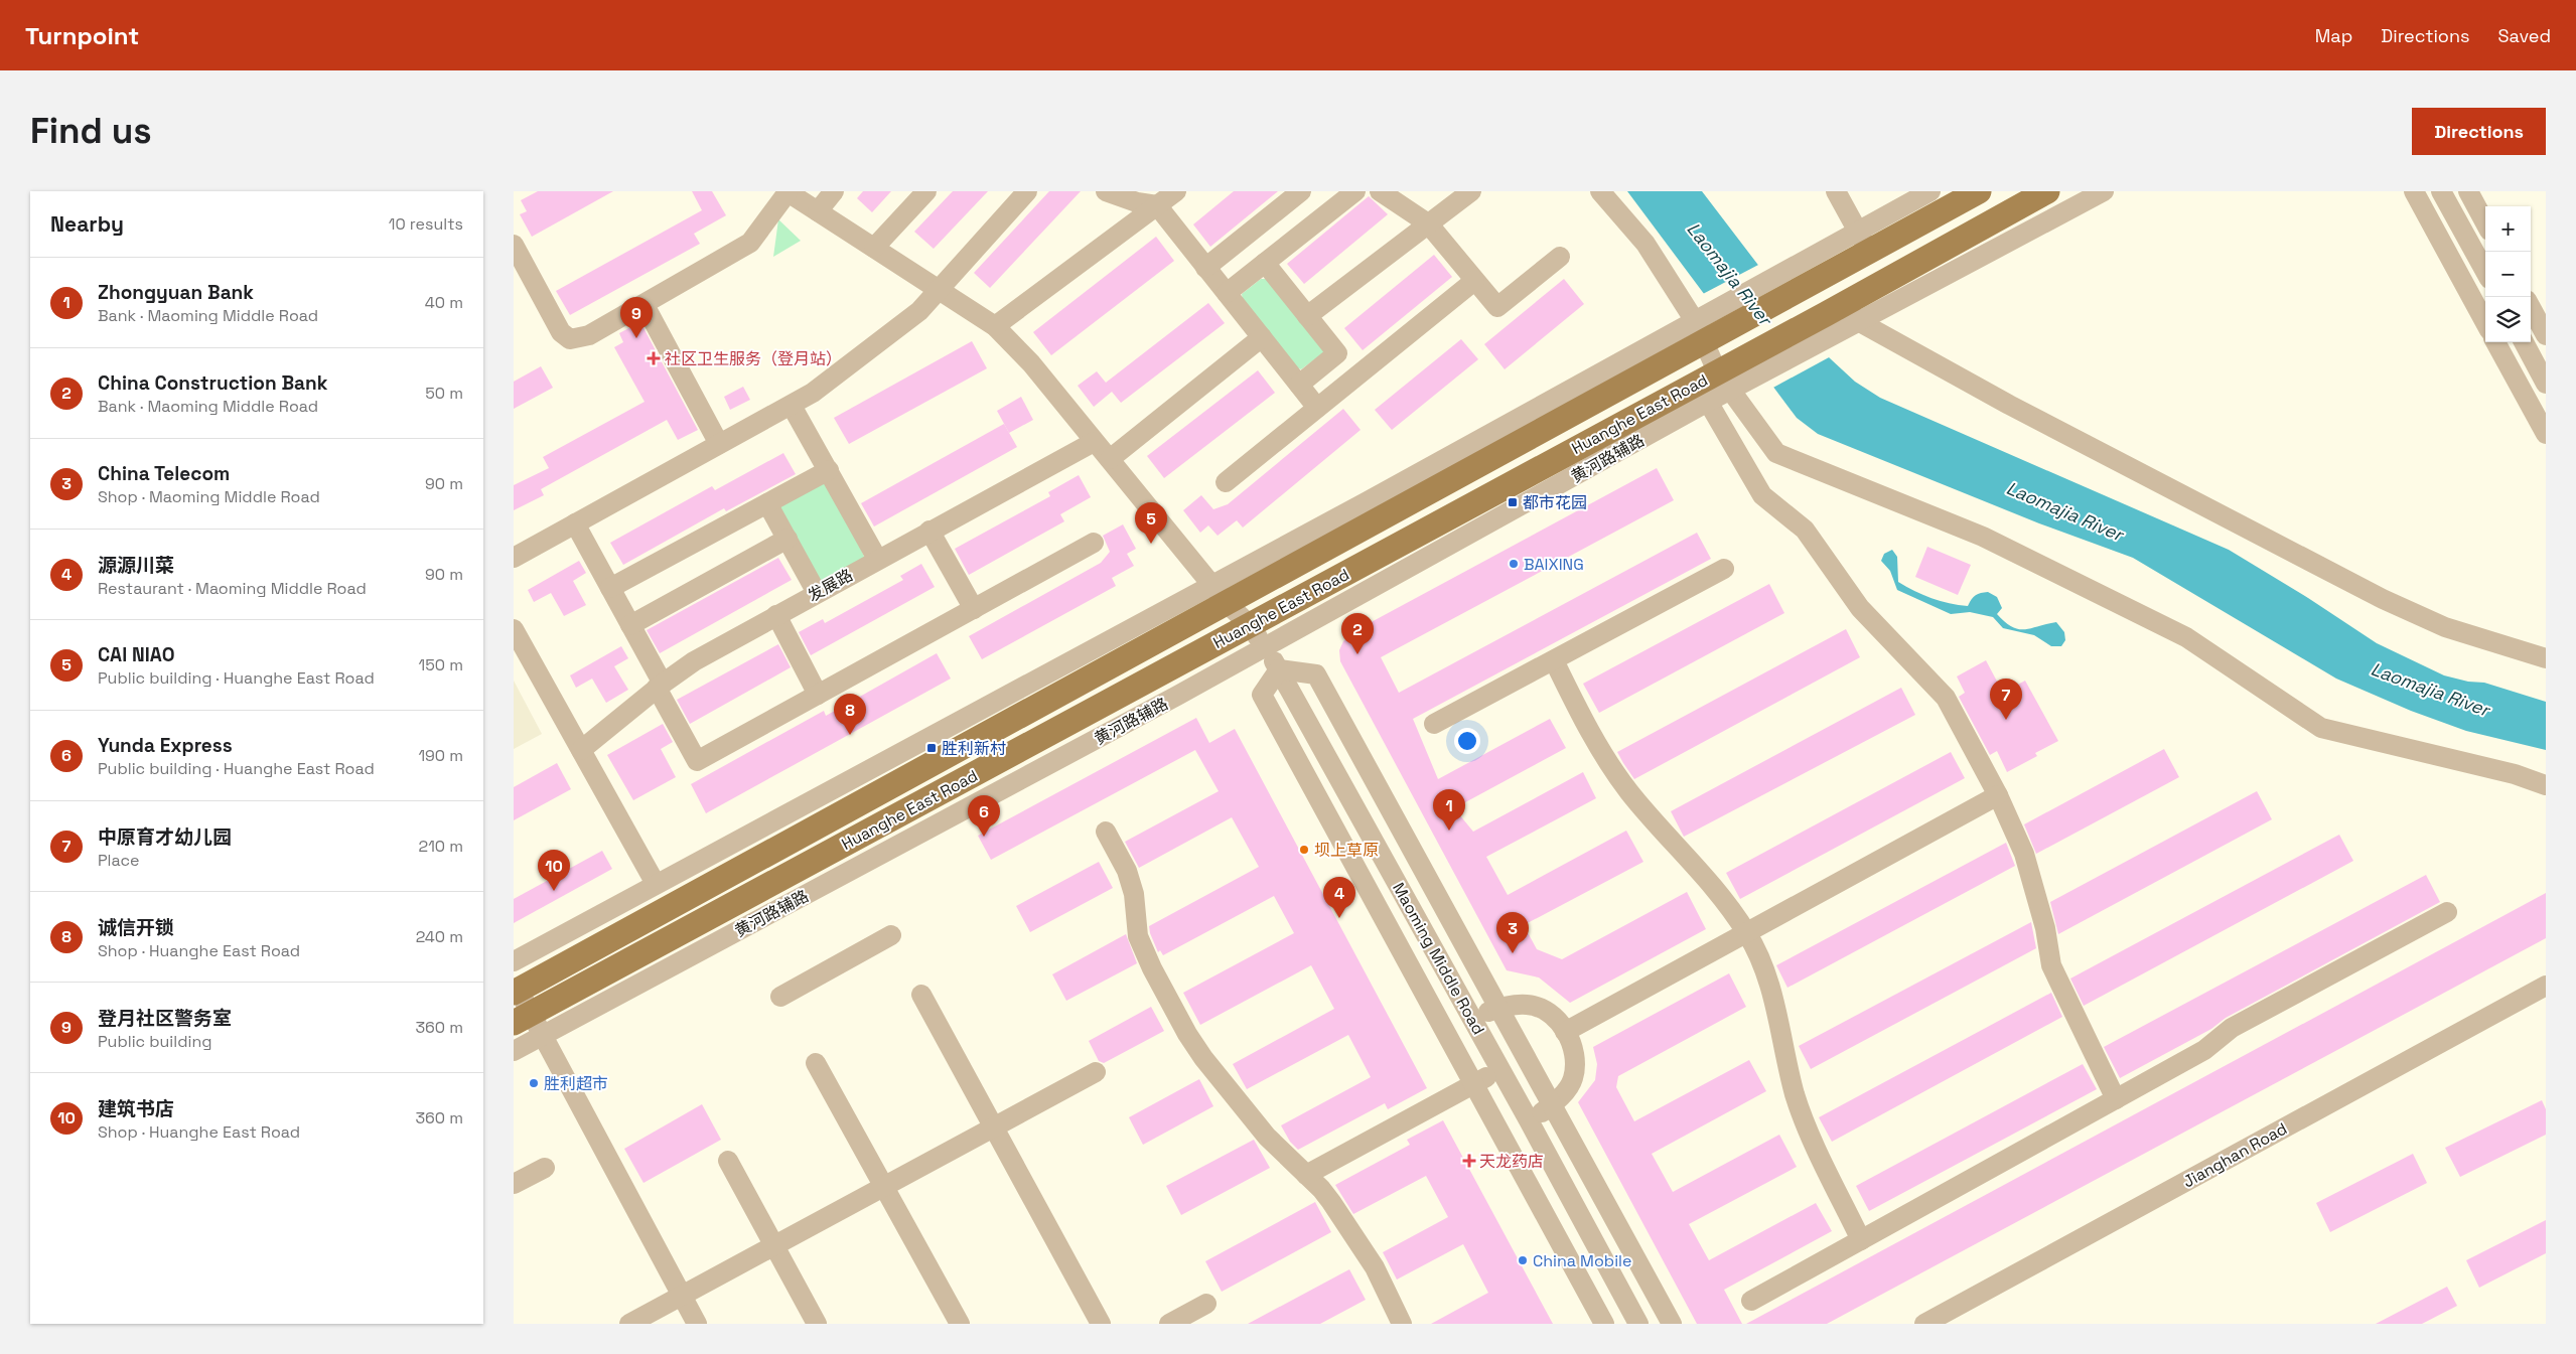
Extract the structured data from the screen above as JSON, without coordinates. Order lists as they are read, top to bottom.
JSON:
{
  "streets": {
    "main road": ["Huanghe East Road"],
    "street": [
      "黄河路辅路",
      "发展路",
      "Maoming Middle Road",
      "Jianghan Road"
    ]
  },
  "crossings": [
    ["Huanghe East Road", "黄河路辅路"],
    ["Huanghe East Road", "Maoming Middle Road"],
    ["黄河路辅路", "Maoming Middle Road"],
    ["发展路", "Maoming Middle Road"]
  ],
  "water": ["Laomajia River"],
  "places": {
    "health": ["社区卫生服务（登月站）", "天龙药店"],
    "transit": ["都市花园", "胜利新村"],
    "other": [
      "BAIXING",
      "坝上草原",
      "胜利超市",
      "China Mobile"
    ]
  },
  "page": {
    "header": "Turnpoint",
    "nav": ["Map", "Directions", "Saved"],
    "buttons": "Directions",
    "title": "Find us",
    "heading": ["Nearby", "10 results"],
    "map_buttons": ["+", "−"],
    "list": [
      {
        "mark": "1",
        "name": "Zhongyuan Bank",
        "note": "Bank · Maoming Middle Road",
        "value": "40 m"
      },
      {
        "mark": "2",
        "name": "China Construction Bank",
        "note": "Bank · Maoming Middle Road",
        "value": "50 m"
      },
      {
        "mark": "3",
        "name": "China Telecom",
        "note": "Shop · Maoming Middle Road",
        "value": "90 m"
      },
      {
        "mark": "4",
        "name": "源源川菜",
        "note": "Restaurant · Maoming Middle Road",
        "value": "90 m"
      },
      {
        "mark": "5",
        "name": "CAI NIAO",
        "note": "Public building · Huanghe East Road",
        "value": "150 m"
      },
      {
        "mark": "6",
        "name": "Yunda Express",
        "note": "Public building · Huanghe East Road",
        "value": "190 m"
      },
      {
        "mark": "7",
        "name": "中原育才幼儿园",
        "note": "Place",
        "value": "210 m"
      },
      {
        "mark": "8",
        "name": "诚信开锁",
        "note": "Shop · Huanghe East Road",
        "value": "240 m"
      },
      {
        "mark": "9",
        "name": "登月社区警务室",
        "note": "Public building",
        "value": "360 m"
      },
      {
        "mark": "10",
        "name": "建筑书店",
        "note": "Shop · Huanghe East Road",
        "value": "360 m"
      }
    ],
    "pins": [
      "9",
      "5",
      "2",
      "7",
      "8",
      "1",
      "6",
      "10",
      "4",
      "3"
    ]
  }
}
